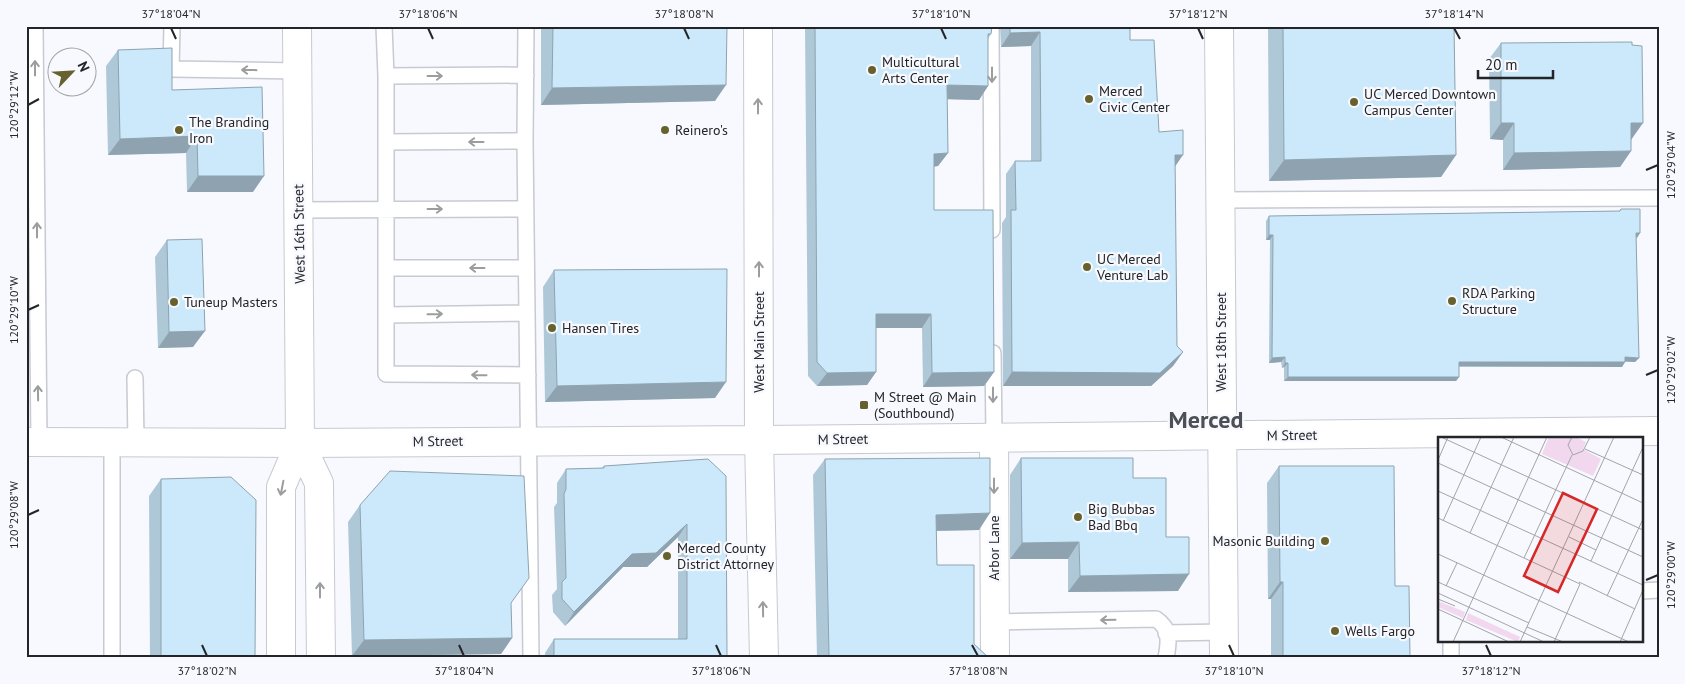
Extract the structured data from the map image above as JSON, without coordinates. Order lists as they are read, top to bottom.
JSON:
{
  "streets": {
    "street": [
      "West 16th Street",
      "West Main Street",
      "West 18th Street",
      "M Street",
      "Arbor Lane"
    ]
  },
  "crossings": [
    ["West 16th Street", "M Street"],
    ["West Main Street", "M Street"],
    ["West 18th Street", "M Street"],
    ["M Street", "Arbor Lane"]
  ],
  "one_way": ["West Main Street", "Arbor Lane"],
  "districts": ["Merced"],
  "places": {
    "other": [
      "Multicultural Arts Center",
      "Merced Civic Center",
      "UC Merced Downtown Campus Center",
      "The Branding Iron",
      "Reinero's",
      "UC Merced Venture Lab",
      "RDA Parking Structure",
      "Tuneup Masters",
      "Hansen Tires",
      "Big Bubbas Bad Bbq",
      "Masonic Building",
      "Merced County District Attorney",
      "Wells Fargo"
    ],
    "transit": ["M Street @ Main (Southbound)"]
  },
  "scale_bar": "20 m",
  "north": "top right",
  "coordinates": [
    "37°18'04\"N",
    "37°18'06\"N",
    "37°18'08\"N",
    "37°18'10\"N",
    "37°18'12\"N",
    "37°18'14\"N",
    "120°29'12\"W",
    "120°29'04\"W",
    "120°29'10\"W",
    "120°29'02\"W",
    "120°29'08\"W",
    "120°29'00\"W",
    "37°18'02\"N"
  ]
}
